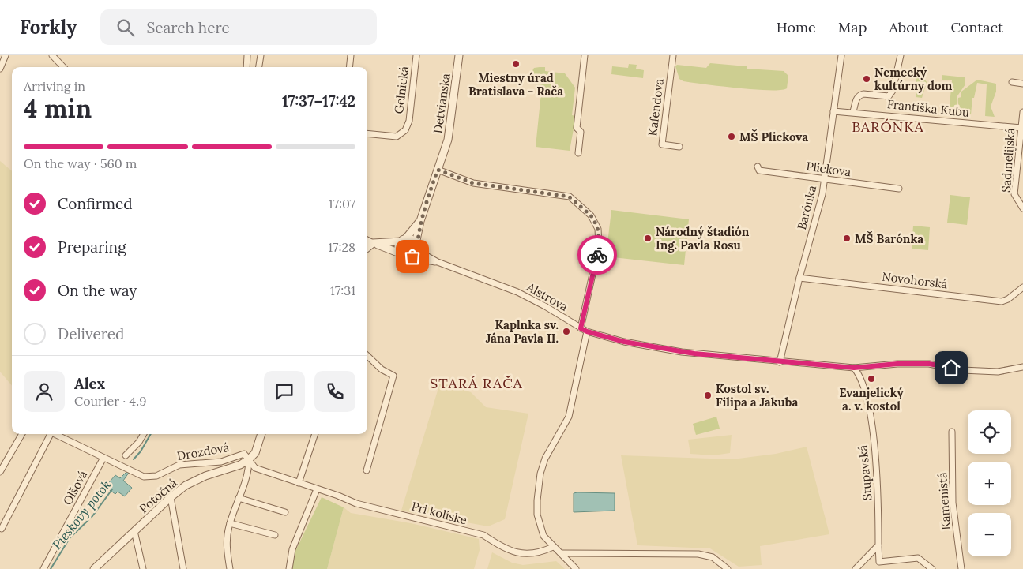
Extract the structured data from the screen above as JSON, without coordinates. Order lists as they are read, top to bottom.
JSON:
{
  "streets": {
    "street": [
      "Gelnická",
      "Detvianska",
      "Kafendova",
      "Františka Kubu",
      "Sadmelijská",
      "Plickova",
      "Barónka",
      "Novohorská",
      "Alstrova",
      "Drozdová",
      "Stupavská",
      "Olšová",
      "Potočná",
      "Kamenistá",
      "Pri kolíske"
    ]
  },
  "crossings": [
    ["Detvianska", "Alstrova"],
    ["Františka Kubu", "Sadmelijská"],
    ["Františka Kubu", "Barónka"],
    ["Plickova", "Barónka"],
    ["Barónka", "Novohorská"],
    ["Barónka", "Alstrova"],
    ["Alstrova", "Stupavská"],
    ["Drozdová", "Olšová"],
    ["Drozdová", "Potočná"],
    ["Drozdová", "Pri kolíske"],
    ["Potočná", "Pri kolíske"]
  ],
  "districts": ["BARÓNKA", "STARÁ RAČA"],
  "water": ["Pieskový potok"],
  "places": [
    "Miestny úrad Bratislava - Rača",
    "Nemecký kultúrny dom",
    "MŠ Plickova",
    "Národný štadión Ing. Pavla Rosu",
    "MŠ Barónka",
    "Kaplnka sv. Jána Pavla II.",
    "Evanjelický a. v. kostol",
    "Kostol sv. Filipa a Jakuba"
  ],
  "page": {
    "header": "Forkly",
    "search": "Search here",
    "nav": [
      "Home",
      "Map",
      "About",
      "Contact"
    ],
    "heading": ["4 min", "Arriving in", "17:37–17:42"],
    "panel": ["Alex", "Courier · 4.9"],
    "bar": "On the way · 560 m",
    "list": [
      ["Confirmed", "17:07"],
      ["Preparing", "17:28"],
      ["On the way", "17:31"],
      "Delivered"
    ],
    "map_buttons": ["+", "−"]
  }
}
